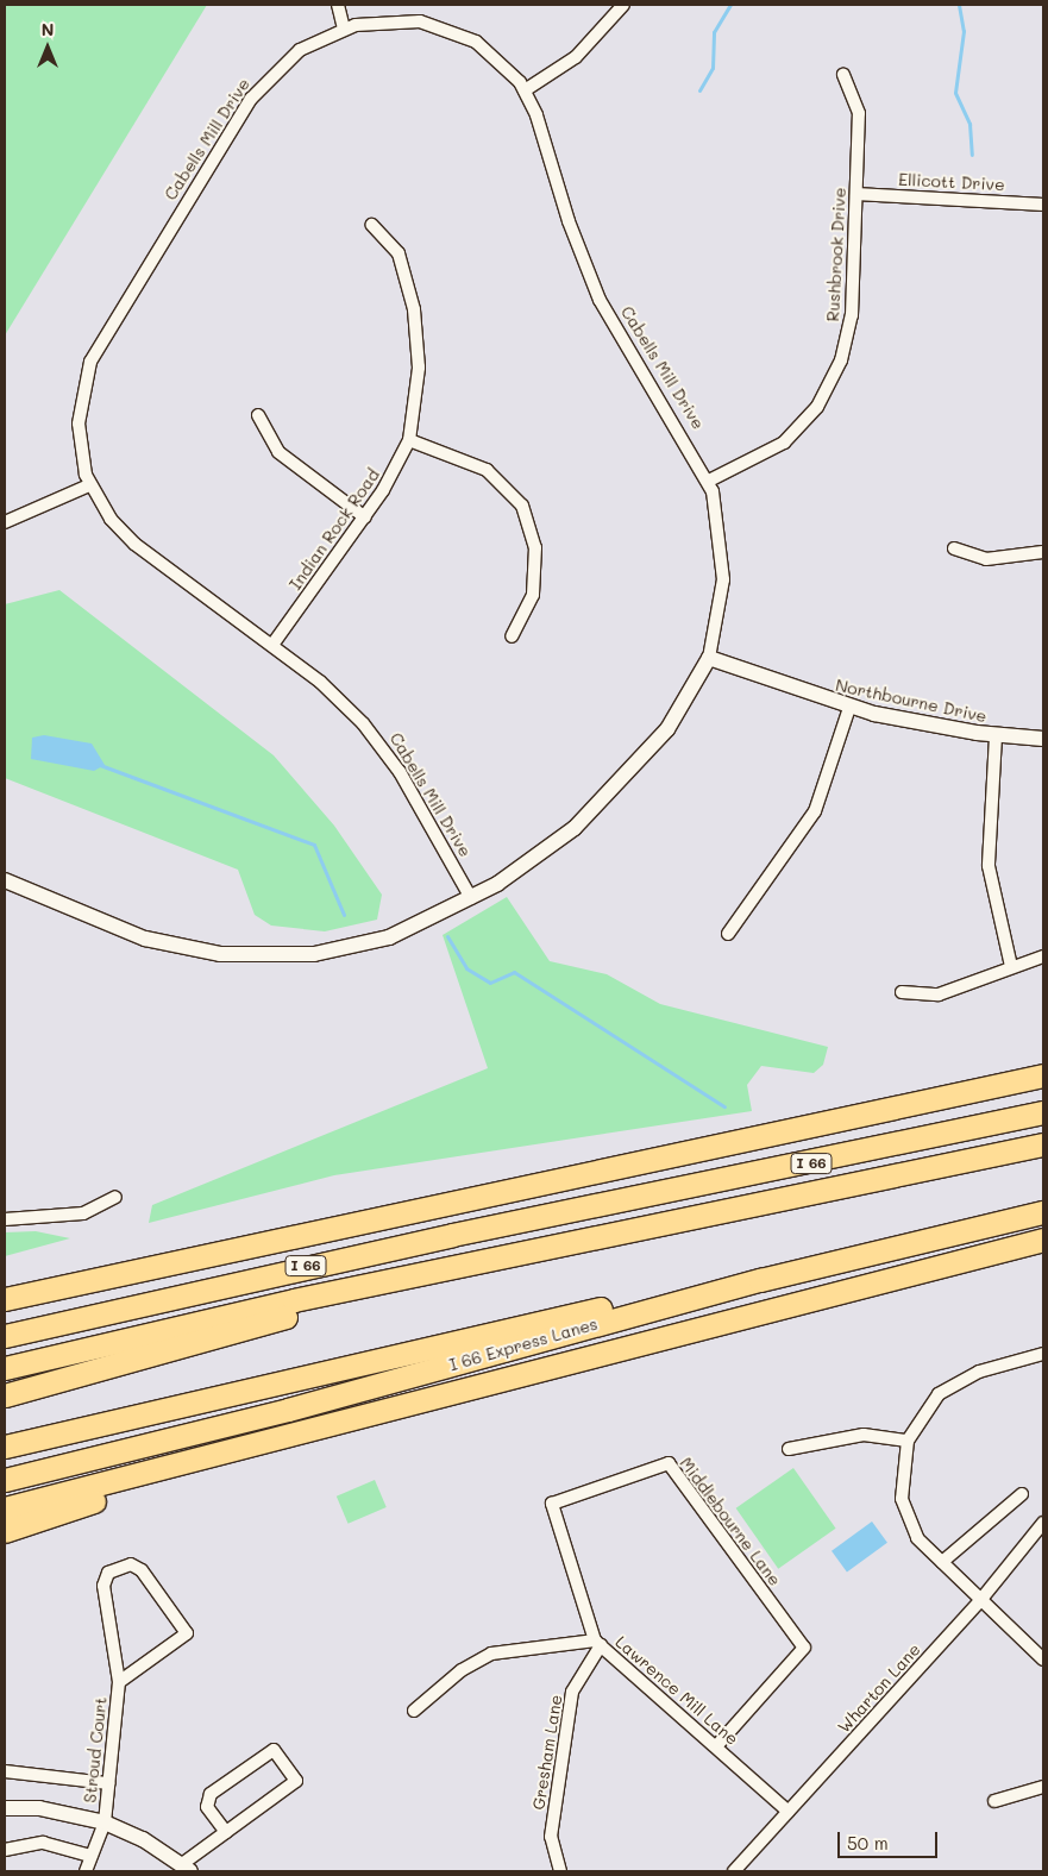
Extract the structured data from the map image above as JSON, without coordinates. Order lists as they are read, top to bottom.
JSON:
{
  "streets": {
    "highway": ["I 66", "I 66 Express Lanes"],
    "street": [
      "Cabells Mill Drive",
      "Ellicott Drive",
      "Rushbrook Drive",
      "Indian Rock Road",
      "Northbourne Drive",
      "Middlebourne Lane",
      "Wharton Lane",
      "Lawrence Mill Lane",
      "Stroud Court",
      "Gresham Lane"
    ]
  },
  "crossings": [
    ["Cabells Mill Drive", "Rushbrook Drive"],
    ["Cabells Mill Drive", "Indian Rock Road"],
    ["Cabells Mill Drive", "Northbourne Drive"],
    ["Ellicott Drive", "Rushbrook Drive"],
    ["Middlebourne Lane", "Lawrence Mill Lane"],
    ["Middlebourne Lane", "Gresham Lane"],
    ["Wharton Lane", "Lawrence Mill Lane"],
    ["Lawrence Mill Lane", "Gresham Lane"]
  ],
  "scale_bar": "50 m",
  "north": "top"
}
